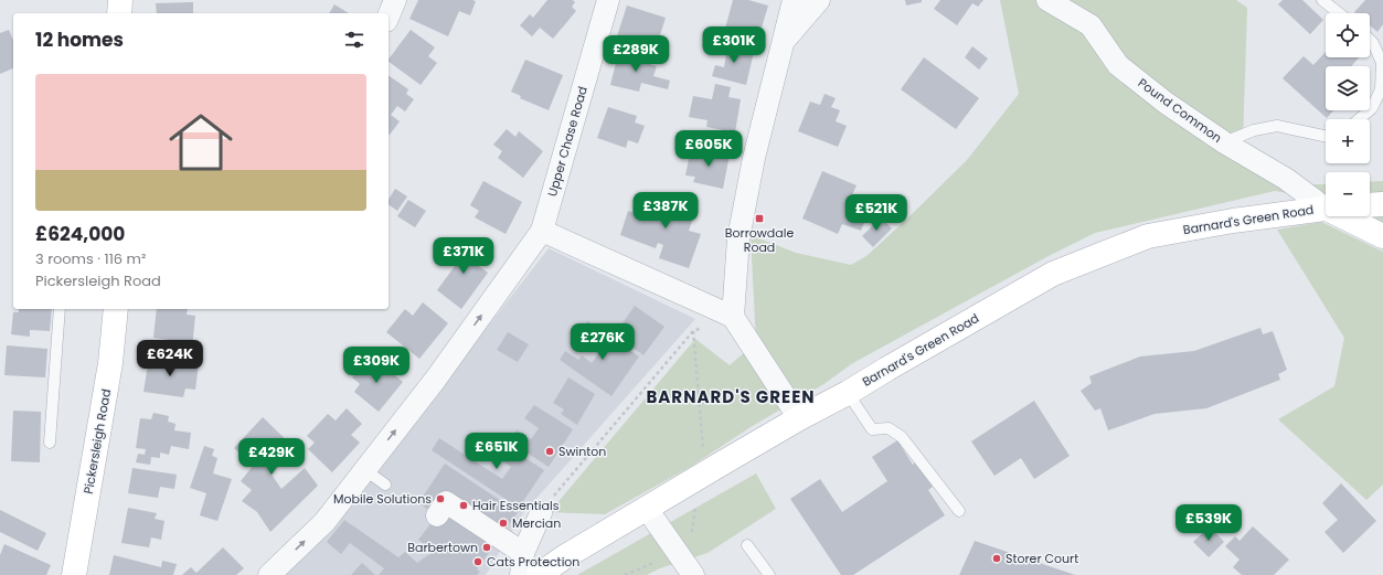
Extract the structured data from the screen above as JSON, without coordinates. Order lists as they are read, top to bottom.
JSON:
{
  "streets": {
    "main road": ["Barnard's Green Road", "Pickersleigh Road"],
    "street": ["Pound Common", "Upper Chase Road"]
  },
  "one_way": ["Upper Chase Road"],
  "districts": ["BARNARD'S GREEN"],
  "places": {
    "transit": ["Borrowdale Road"],
    "other": [
      "Swinton",
      "Mobile Solutions",
      "Hair Essentials",
      "Mercian",
      "Barbertown",
      "Storer Court",
      "Cats Protection"
    ]
  },
  "page": {
    "map_buttons": ["+", "−"],
    "heading": "12 homes",
    "price": [
      "£301K",
      "£289K",
      "£605K",
      "£387K",
      "£521K",
      "£371K",
      "£276K",
      "£624K",
      "£309K",
      "£651K",
      "£429K",
      "£539K"
    ],
    "list": [
      {
        "name": "£624,000",
        "note": "3 rooms · 116 m² · Pickersleigh Road"
      }
    ]
  }
}
